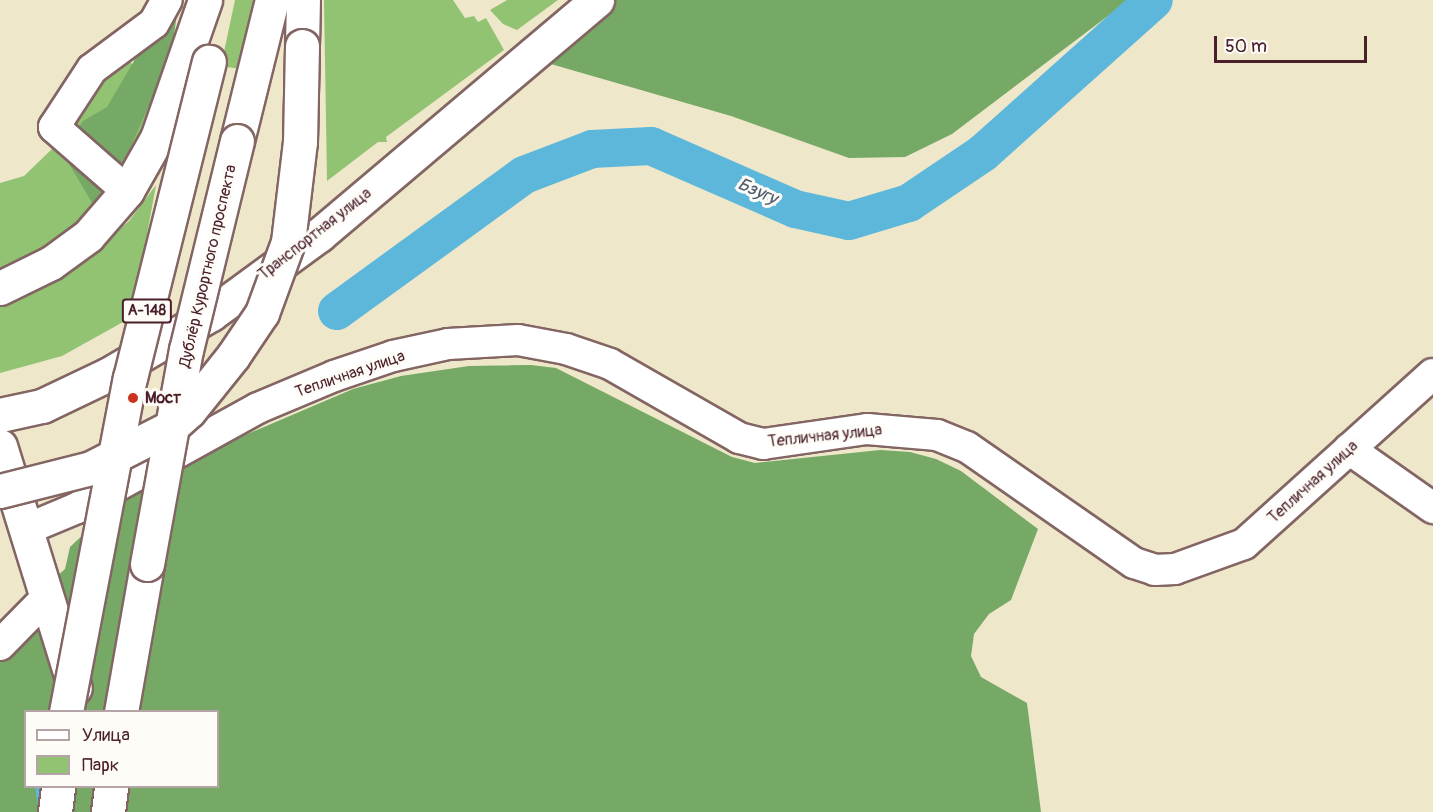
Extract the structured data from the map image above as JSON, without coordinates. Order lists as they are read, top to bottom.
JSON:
{
  "streets": {
    "main road": ["Транспортная улица", "Дублёр Курортного проспекта", "А-148"],
    "street": ["Тепличная улица"]
  },
  "water": ["Бзугу"],
  "places": ["Мост"],
  "legend": ["Улица", "Парк"],
  "scale_bar": "50 m"
}
